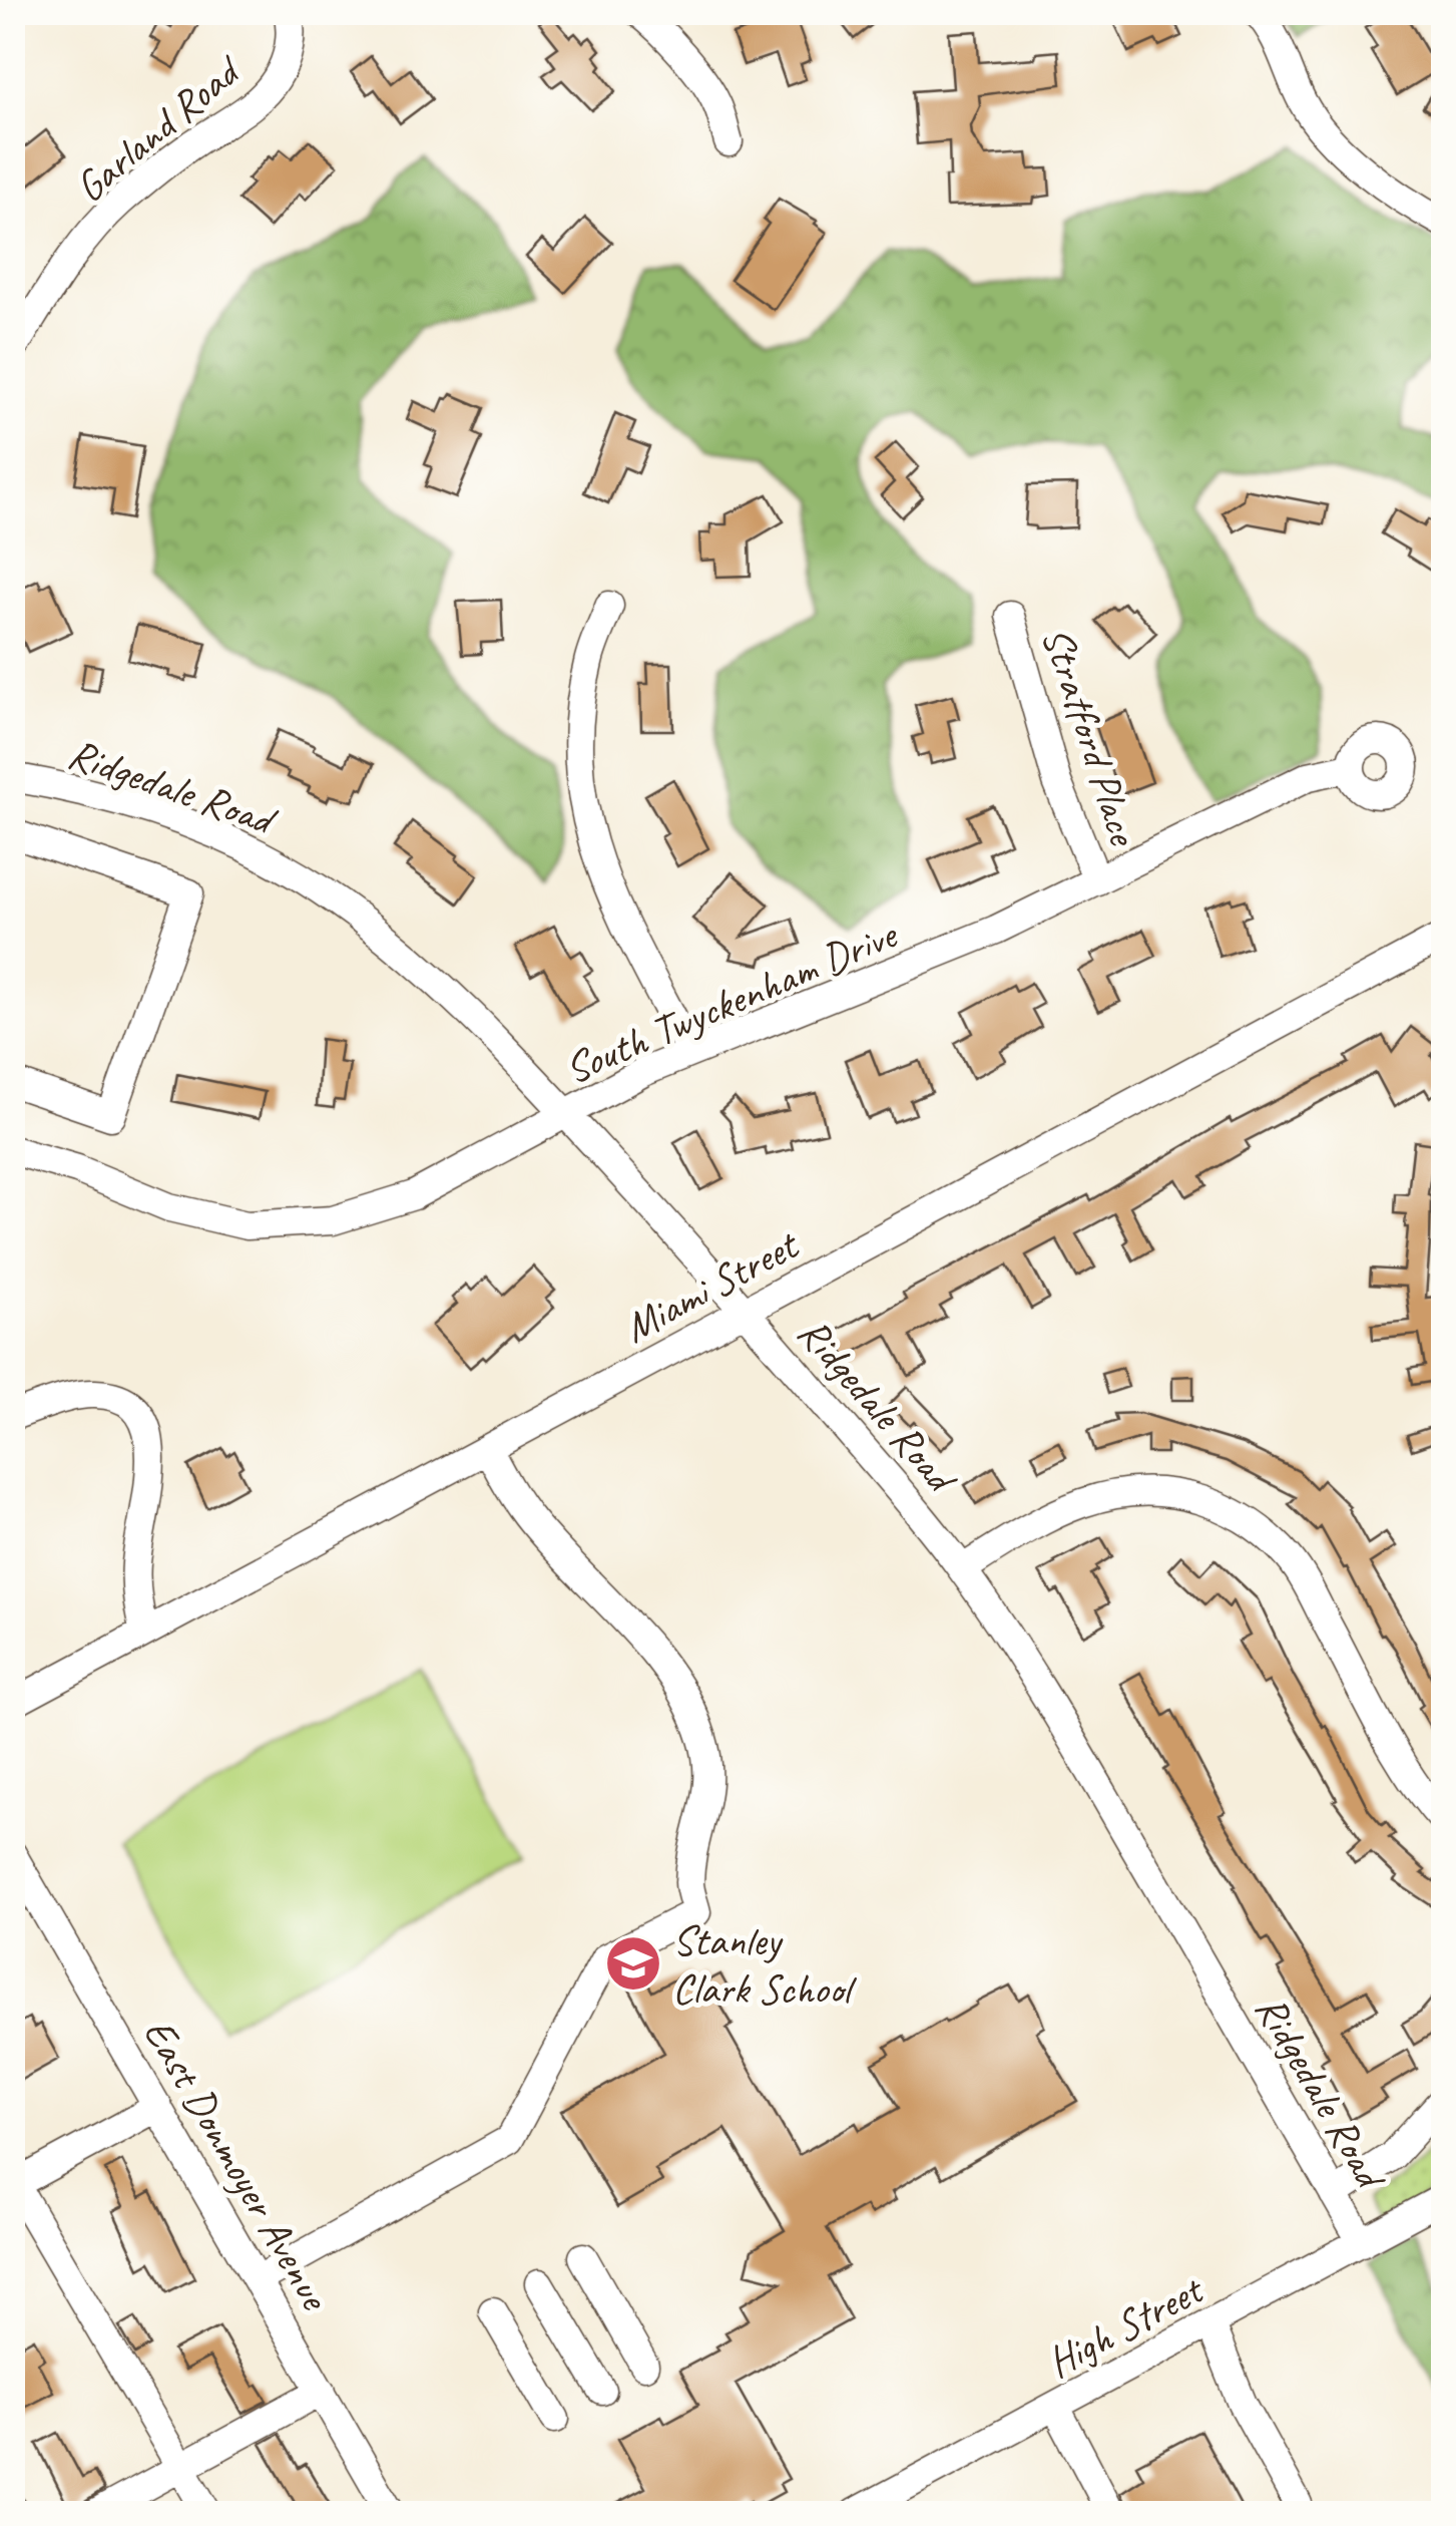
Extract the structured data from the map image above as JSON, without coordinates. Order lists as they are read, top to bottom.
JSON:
{
  "streets": {
    "street": [
      "Garland Road",
      "Stratford Place",
      "Ridgedale Road",
      "South Twyckenham Drive",
      "Miami Street",
      "East Donmoyer Avenue",
      "High Street"
    ]
  },
  "crossings": [
    ["Stratford Place", "South Twyckenham Drive"],
    ["Ridgedale Road", "South Twyckenham Drive"],
    ["Ridgedale Road", "Miami Street"],
    ["Ridgedale Road", "High Street"]
  ],
  "places": {
    "school or university": ["Stanley Clark School"]
  }
}
